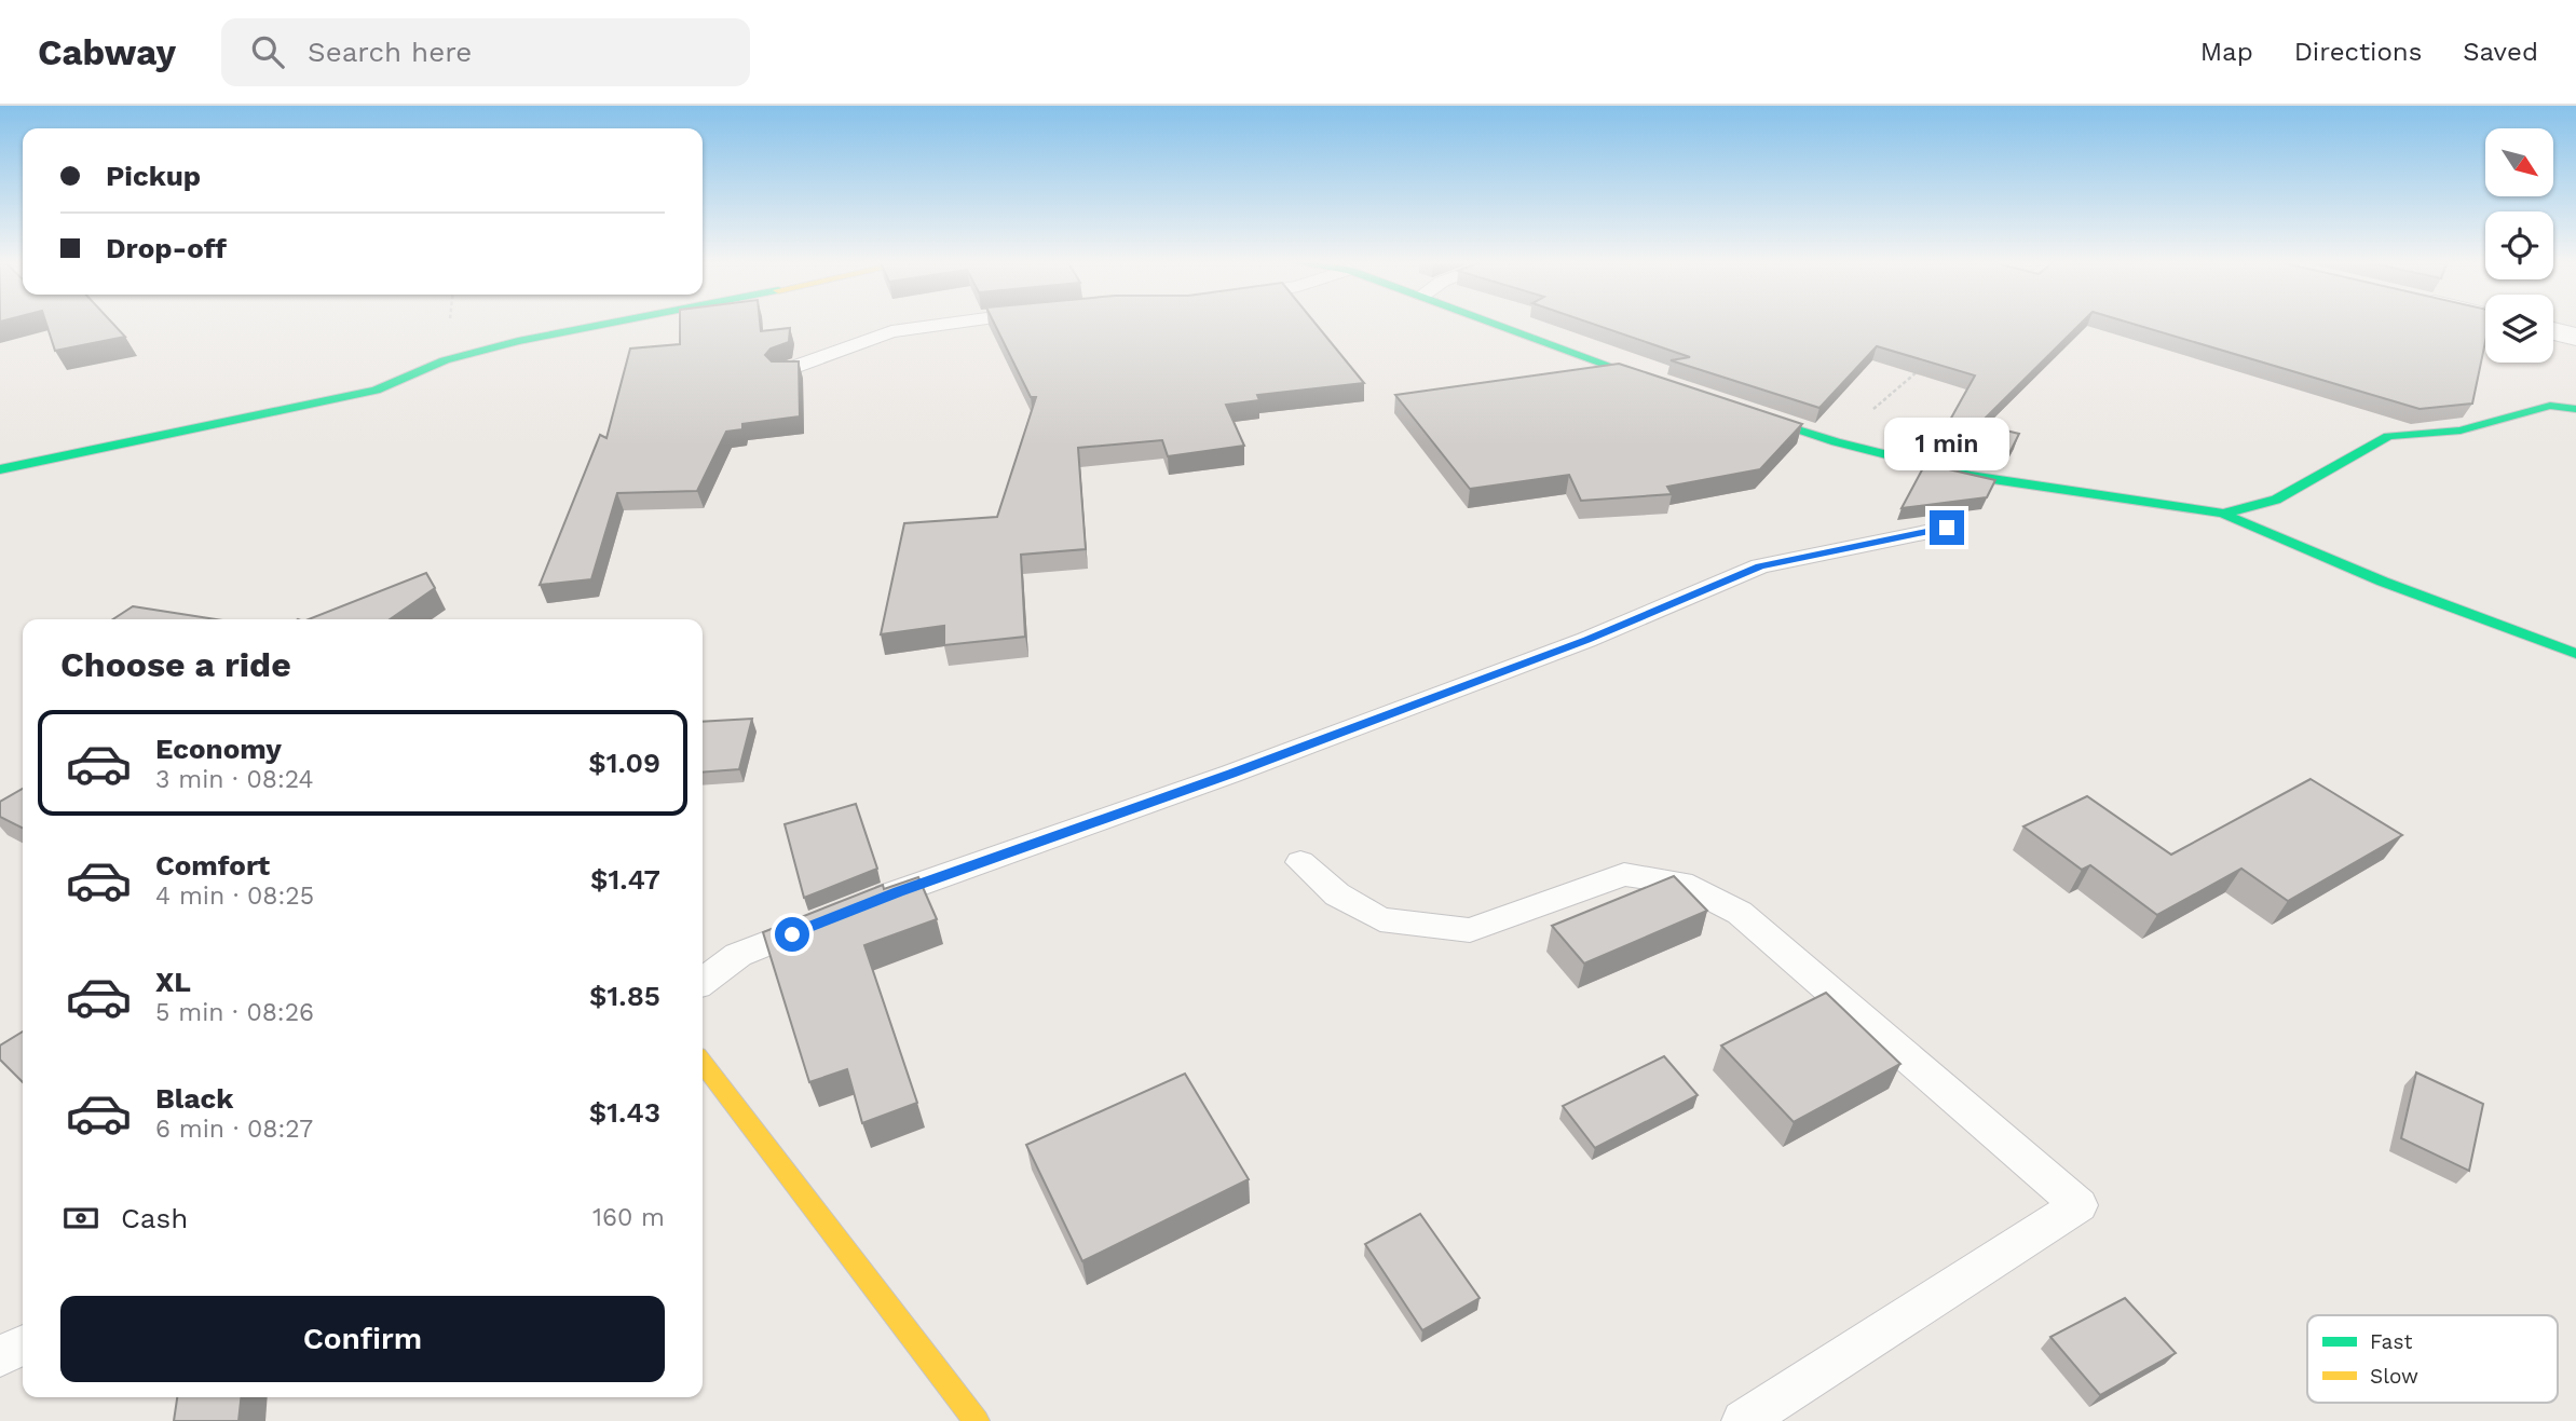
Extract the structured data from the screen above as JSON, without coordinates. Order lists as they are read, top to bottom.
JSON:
{
  "legend": ["Fast", "Slow"],
  "north": "bottom right",
  "page": {
    "header": "Cabway",
    "search": "Search here",
    "nav": ["Map", "Directions", "Saved"],
    "banner": ["Pickup", "Drop-off"],
    "bubble": "1 min",
    "heading": "Choose a ride",
    "list": [
      {
        "name": "Economy",
        "note": "3 min · 08:24",
        "value": "$1.09"
      },
      {
        "name": "Comfort",
        "note": "4 min · 08:25",
        "value": "$1.47"
      },
      {
        "name": "XL",
        "note": "5 min · 08:26",
        "value": "$1.85"
      },
      {
        "name": "Black",
        "note": "6 min · 08:27",
        "value": "$1.43"
      }
    ],
    "pay": ["Cash", "160 m"],
    "buttons": "Confirm"
  }
}
